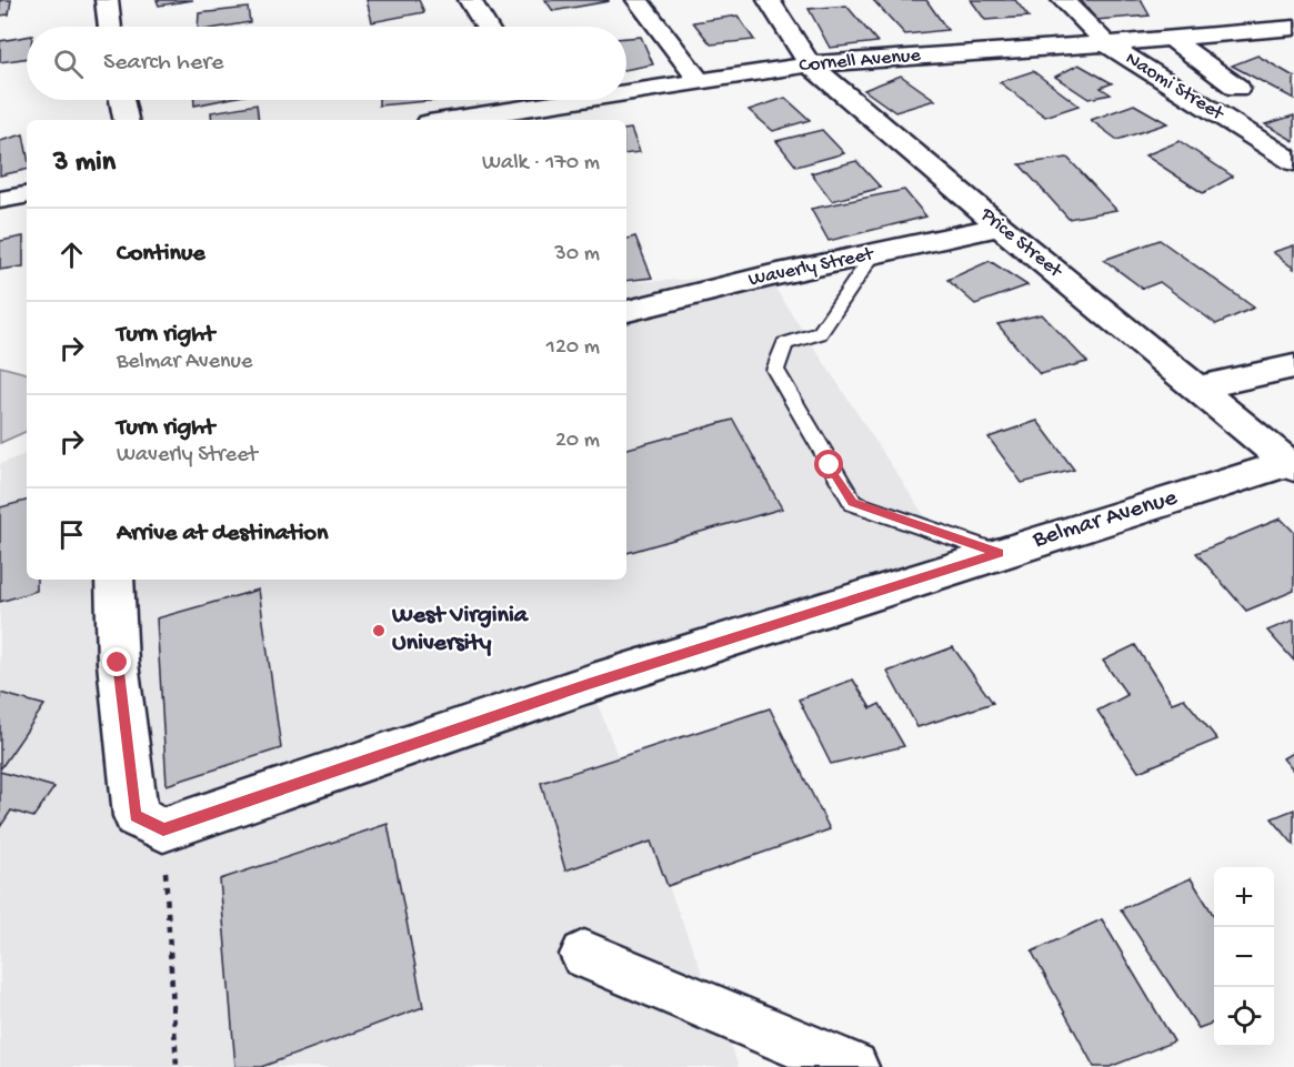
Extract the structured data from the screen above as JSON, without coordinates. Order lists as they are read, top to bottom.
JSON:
{
  "streets": {
    "street": [
      "Cornell Avenue",
      "Naomi Street",
      "Price Street",
      "Waverly Street",
      "Belmar Avenue"
    ]
  },
  "crossings": [
    ["Cornell Avenue", "Naomi Street"],
    ["Cornell Avenue", "Price Street"],
    ["Price Street", "Waverly Street"],
    ["Price Street", "Belmar Avenue"]
  ],
  "places": ["West Virginia University"],
  "page": {
    "search": "Search here",
    "heading": ["3 min", "Walk · 170 m"],
    "list": [
      ["Continue", "30 m"],
      ["Turn right", "Belmar Avenue", "120 m"],
      ["Turn right", "Waverly Street", "20 m"],
      "Arrive at destination"
    ],
    "map_buttons": ["+", "−"]
  }
}
